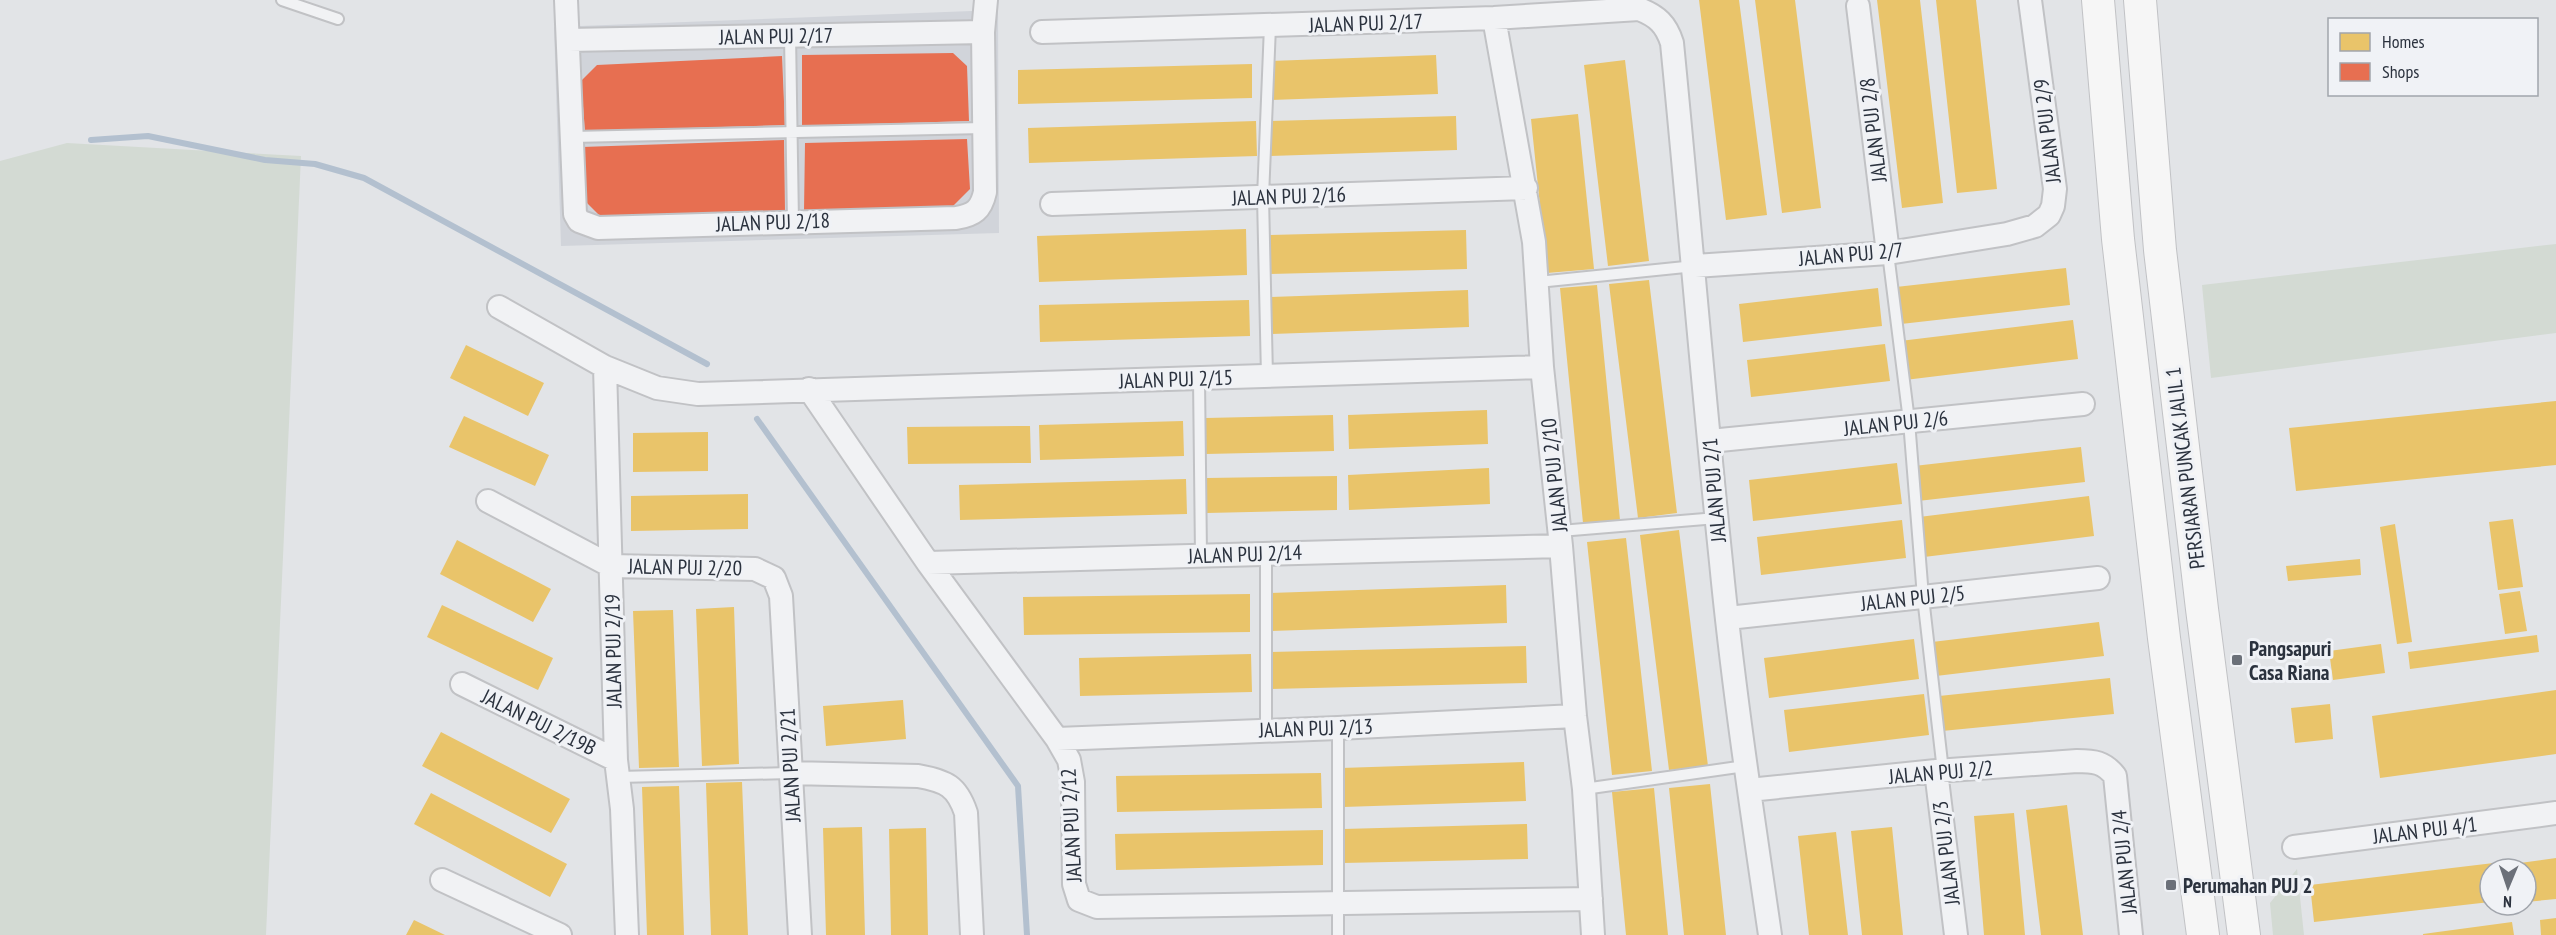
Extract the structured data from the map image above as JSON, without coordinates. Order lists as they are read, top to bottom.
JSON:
{
  "streets": {
    "main road": ["PERSIARAN PUNCAK JALIL 1"],
    "street": [
      "JALAN PUJ 2/17",
      "JALAN PUJ 2/8",
      "JALAN PUJ 2/9",
      "JALAN PUJ 2/16",
      "JALAN PUJ 2/18",
      "JALAN PUJ 2/7",
      "JALAN PUJ 2/15",
      "JALAN PUJ 2/6",
      "JALAN PUJ 2/10",
      "JALAN PUJ 2/1",
      "JALAN PUJ 2/14",
      "JALAN PUJ 2/20",
      "JALAN PUJ 2/5",
      "JALAN PUJ 2/19",
      "JALAN PUJ 2/19B",
      "JALAN PUJ 2/13",
      "JALAN PUJ 2/21",
      "JALAN PUJ 2/2",
      "JALAN PUJ 2/12",
      "JALAN PUJ 4/1",
      "JALAN PUJ 2/3",
      "JALAN PUJ 2/4"
    ]
  },
  "crossings": [
    ["JALAN PUJ 2/17", "JALAN PUJ 2/18"],
    ["JALAN PUJ 2/17", "JALAN PUJ 2/10"],
    ["JALAN PUJ 2/17", "JALAN PUJ 2/1"],
    ["JALAN PUJ 2/8", "JALAN PUJ 2/7"],
    ["JALAN PUJ 2/9", "JALAN PUJ 2/7"],
    ["JALAN PUJ 2/16", "JALAN PUJ 2/10"],
    ["JALAN PUJ 2/7", "JALAN PUJ 2/1"],
    ["JALAN PUJ 2/15", "JALAN PUJ 2/10"],
    ["JALAN PUJ 2/15", "JALAN PUJ 2/12"],
    ["JALAN PUJ 2/6", "JALAN PUJ 2/1"],
    ["JALAN PUJ 2/10", "JALAN PUJ 2/14"],
    ["JALAN PUJ 2/10", "JALAN PUJ 2/13"],
    ["JALAN PUJ 2/10", "JALAN PUJ 2/12"],
    ["JALAN PUJ 2/1", "JALAN PUJ 2/5"],
    ["JALAN PUJ 2/1", "JALAN PUJ 2/2"],
    ["JALAN PUJ 2/14", "JALAN PUJ 2/12"],
    ["JALAN PUJ 2/20", "JALAN PUJ 2/19"],
    ["JALAN PUJ 2/20", "JALAN PUJ 2/21"],
    ["JALAN PUJ 2/19", "JALAN PUJ 2/19B"],
    ["JALAN PUJ 2/13", "JALAN PUJ 2/12"],
    ["JALAN PUJ 2/2", "JALAN PUJ 2/3"],
    ["JALAN PUJ 2/2", "JALAN PUJ 2/4"]
  ],
  "places": {
    "transit": ["Pangsapuri Casa Riana", "Perumahan PUJ 2"]
  },
  "legend": ["Homes", "Shops"],
  "north": "bottom"
}
